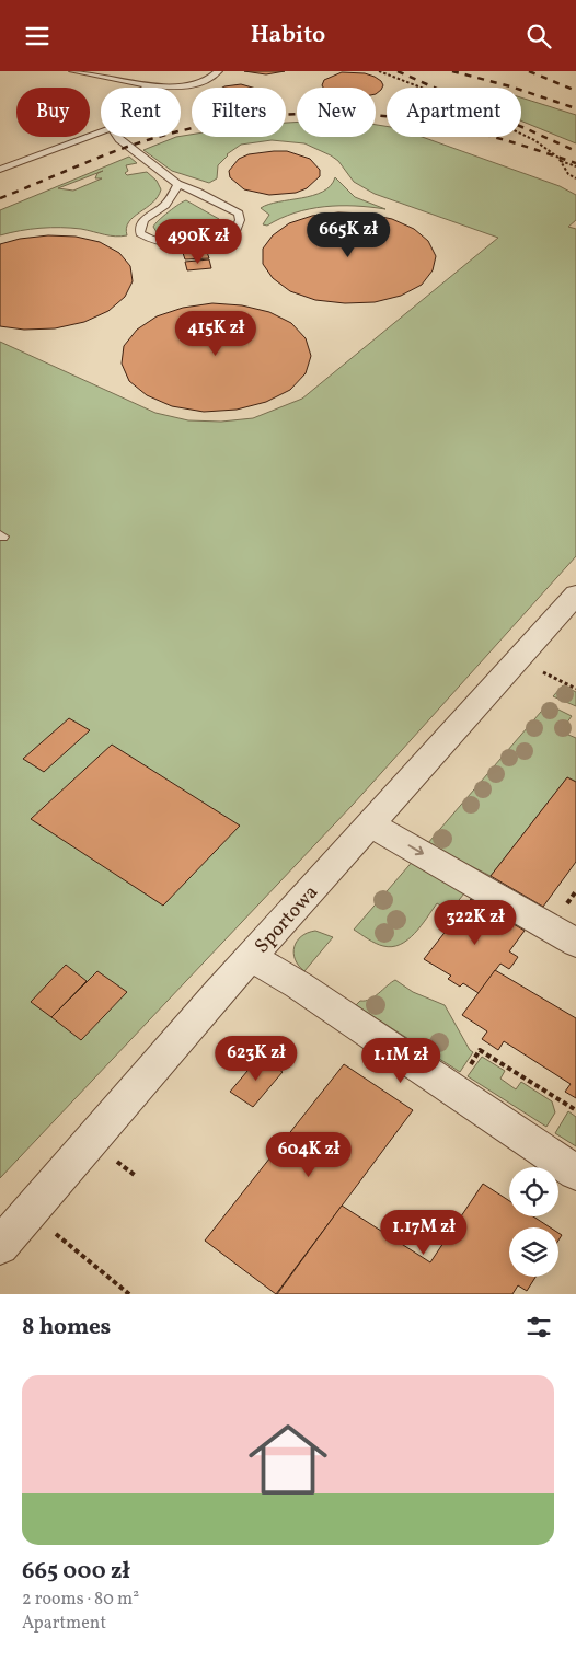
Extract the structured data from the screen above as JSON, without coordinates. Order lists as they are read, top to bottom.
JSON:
{
  "streets": {
    "street": ["Sportowa"]
  },
  "page": {
    "header": "Habito",
    "chip": [
      "Buy",
      "Rent",
      "Filters",
      "New",
      "Apartment"
    ],
    "price": [
      "665K zł",
      "490K zł",
      "415K zł",
      "322K zł",
      "623K zł",
      "1.1M zł",
      "604K zł",
      "1.17M zł"
    ],
    "heading": "8 homes",
    "list": [
      {
        "name": "665 000 zł",
        "note": "2 rooms · 80 m² · Apartment"
      }
    ]
  }
}
